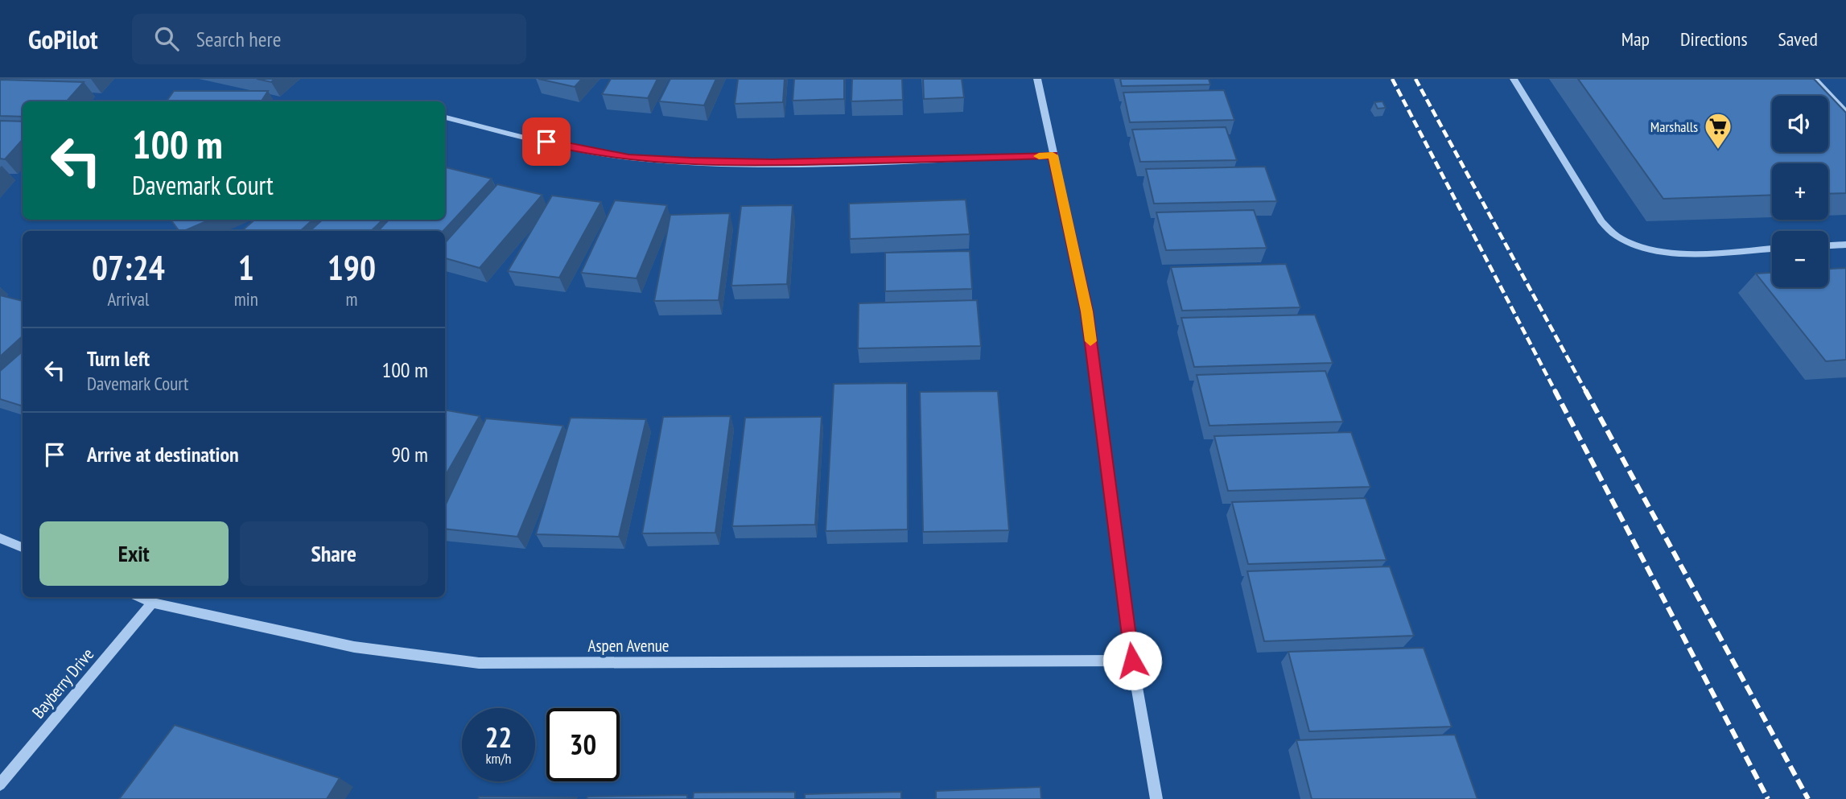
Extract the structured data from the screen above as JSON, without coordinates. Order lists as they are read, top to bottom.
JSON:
{
  "streets": {
    "street": ["Aspen Avenue", "Bayberry Drive"]
  },
  "crossings": [
    ["Aspen Avenue", "Bayberry Drive"]
  ],
  "places": {
    "supermarket": ["Marshalls"]
  },
  "page": {
    "header": "GoPilot",
    "search": "Search here",
    "nav": ["Map", "Directions", "Saved"],
    "map_buttons": ["+", "−"],
    "turn": ["100 m", "Davemark Court"],
    "eta": [
      "07:24",
      "Arrival",
      "1",
      "min",
      "190",
      "m"
    ],
    "list": [
      {
        "name": "Turn left",
        "note": "Davemark Court",
        "value": "100 m"
      },
      {
        "name": "Arrive at destination",
        "value": "90 m"
      }
    ],
    "buttons": ["Exit", "Share"],
    "speed": "22 km/h",
    "limit": "30"
  }
}
